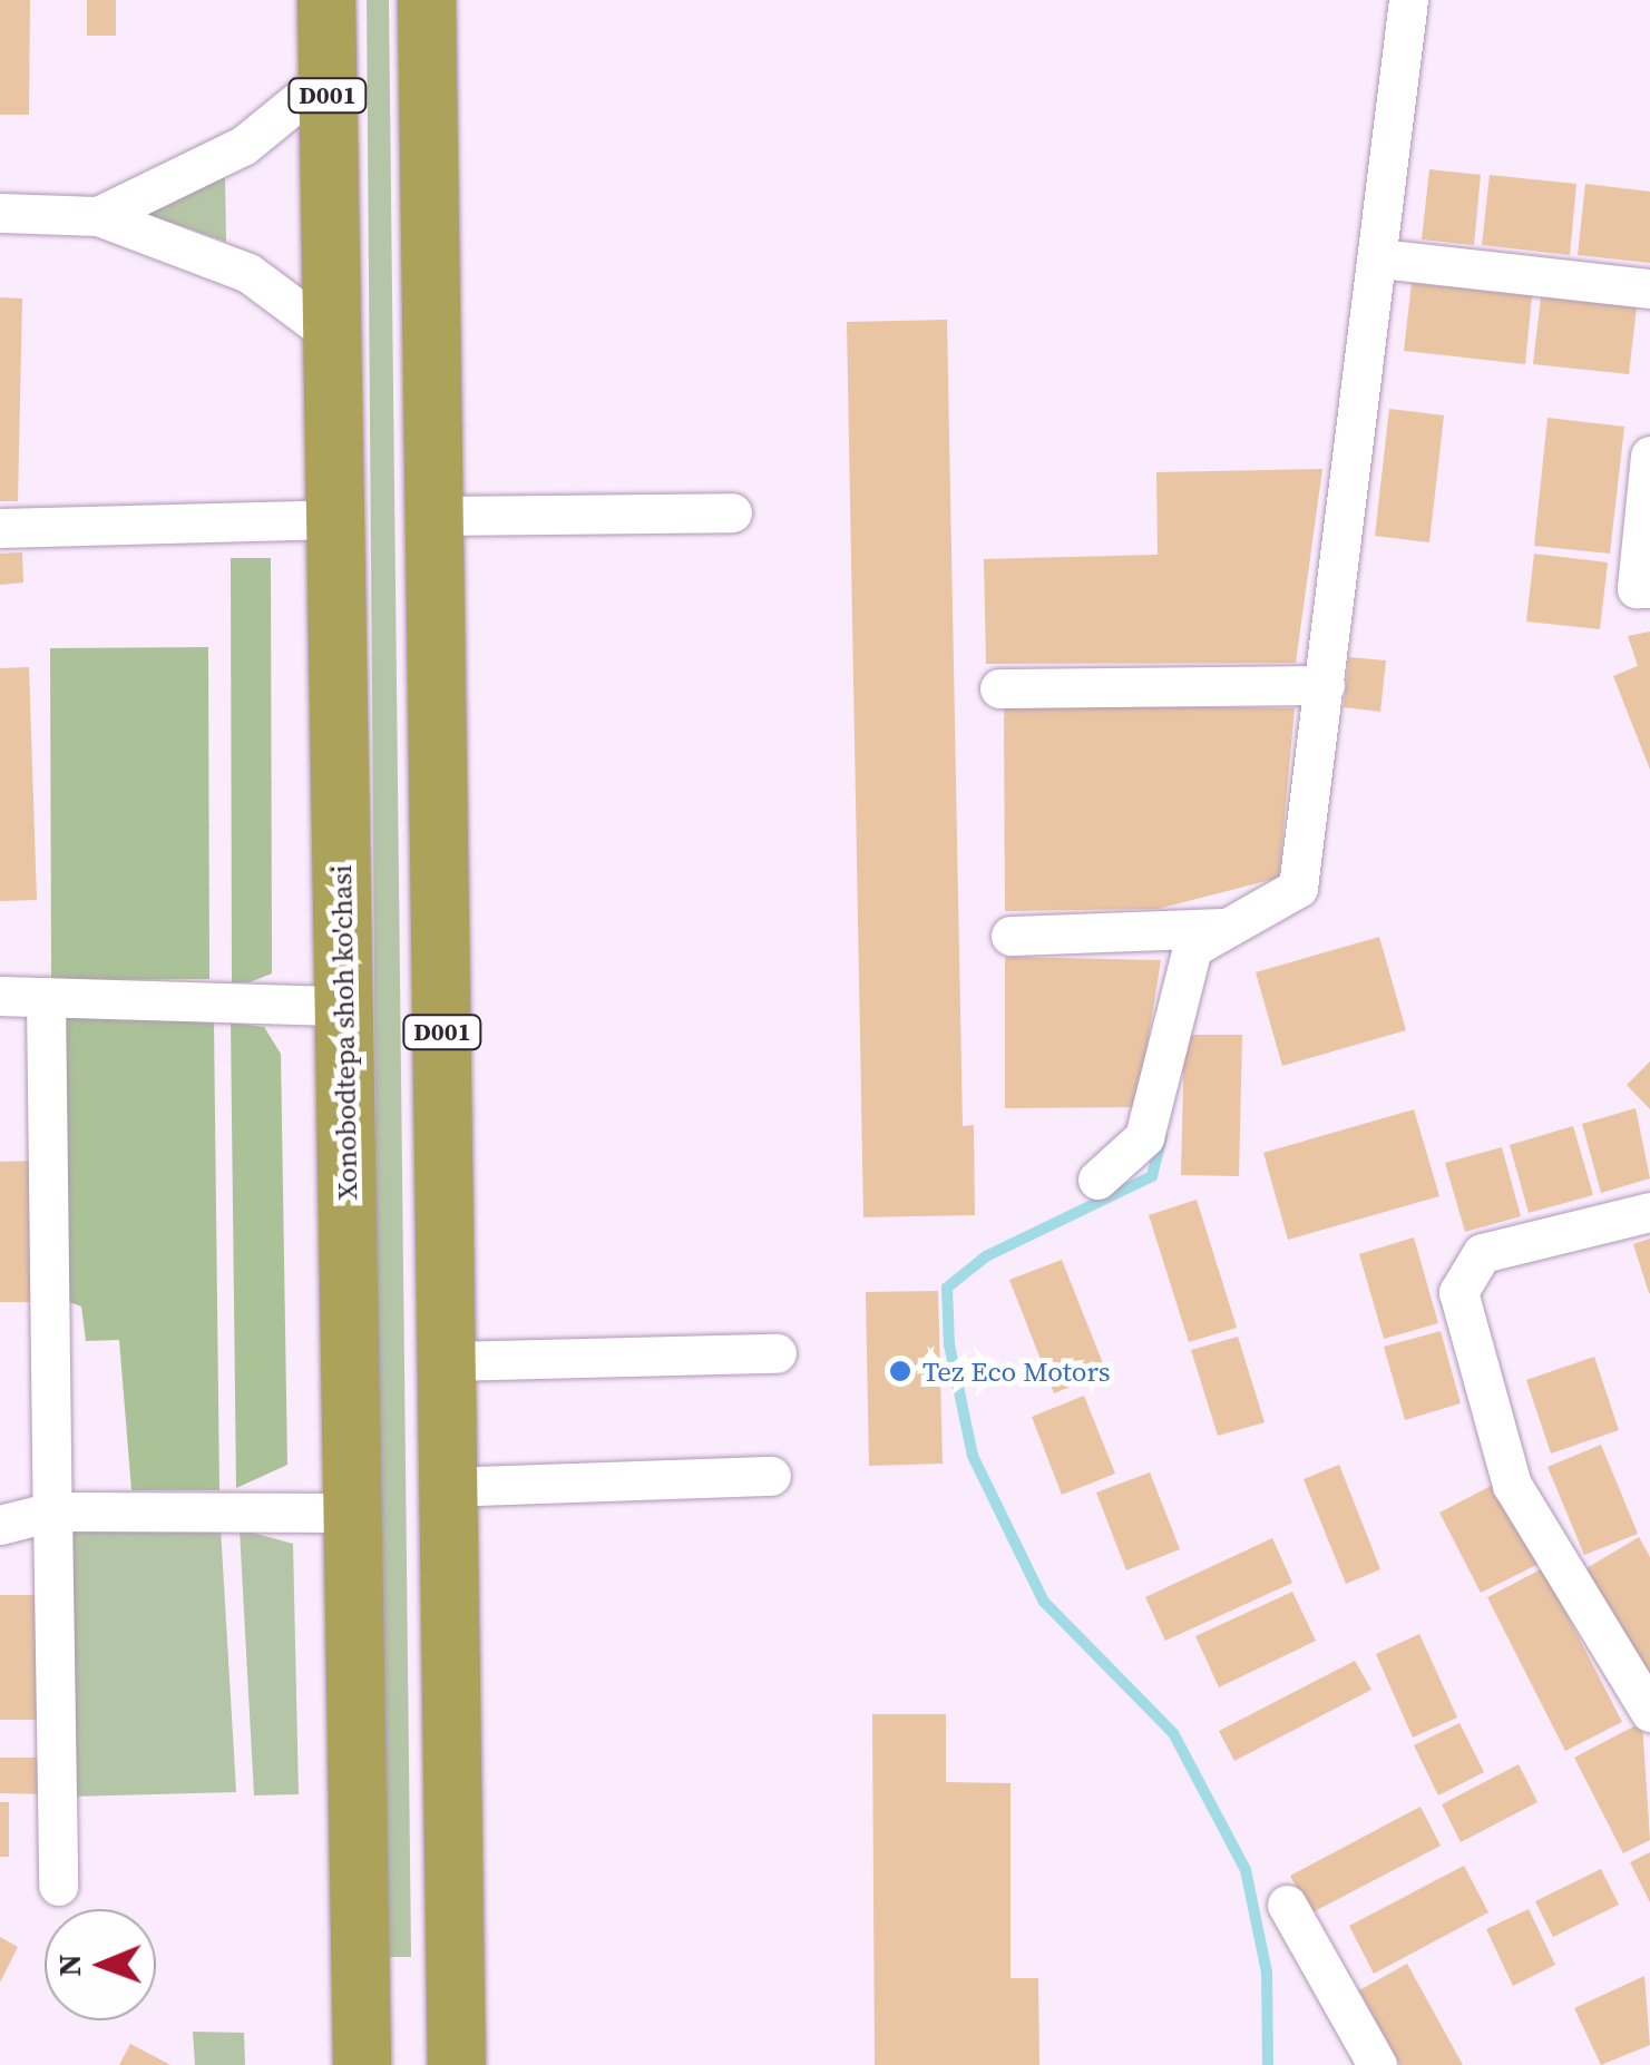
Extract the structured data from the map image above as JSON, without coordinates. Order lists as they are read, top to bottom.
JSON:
{
  "streets": {
    "highway": ["D001", "Xonobodtepa shoh ko'chasi"]
  },
  "places": ["Tez Eco Motors"],
  "north": "left"
}
